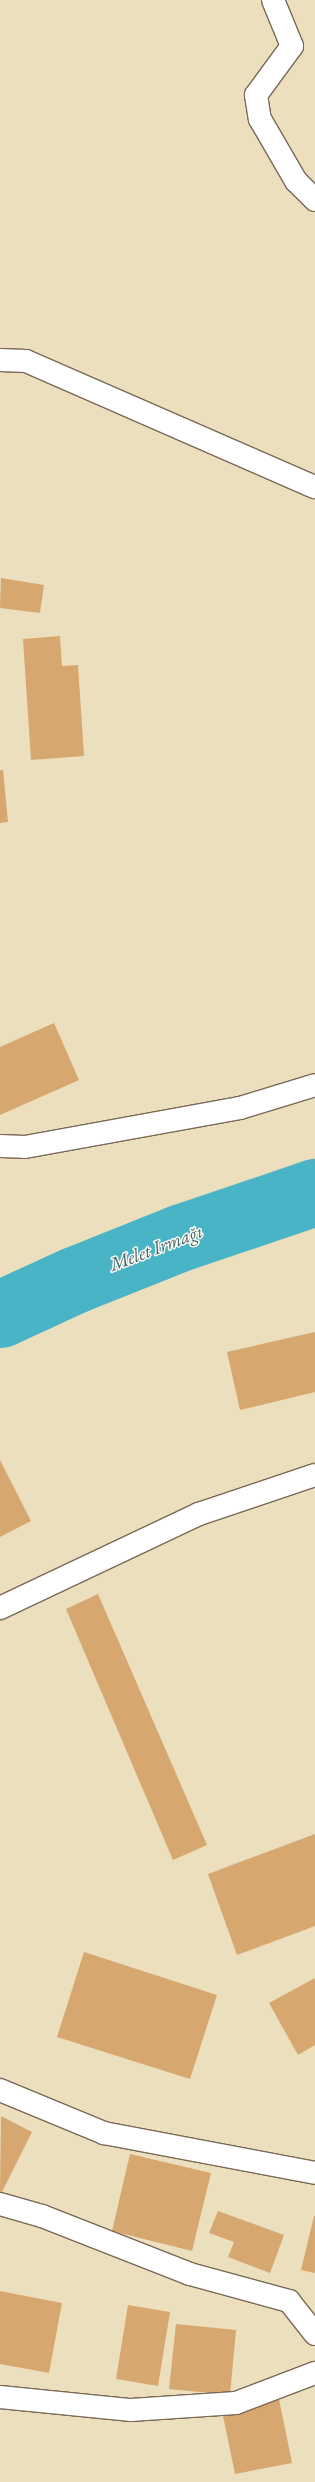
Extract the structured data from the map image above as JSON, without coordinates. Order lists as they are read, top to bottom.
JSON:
{
  "water": ["Melet Irmağı"]
}
